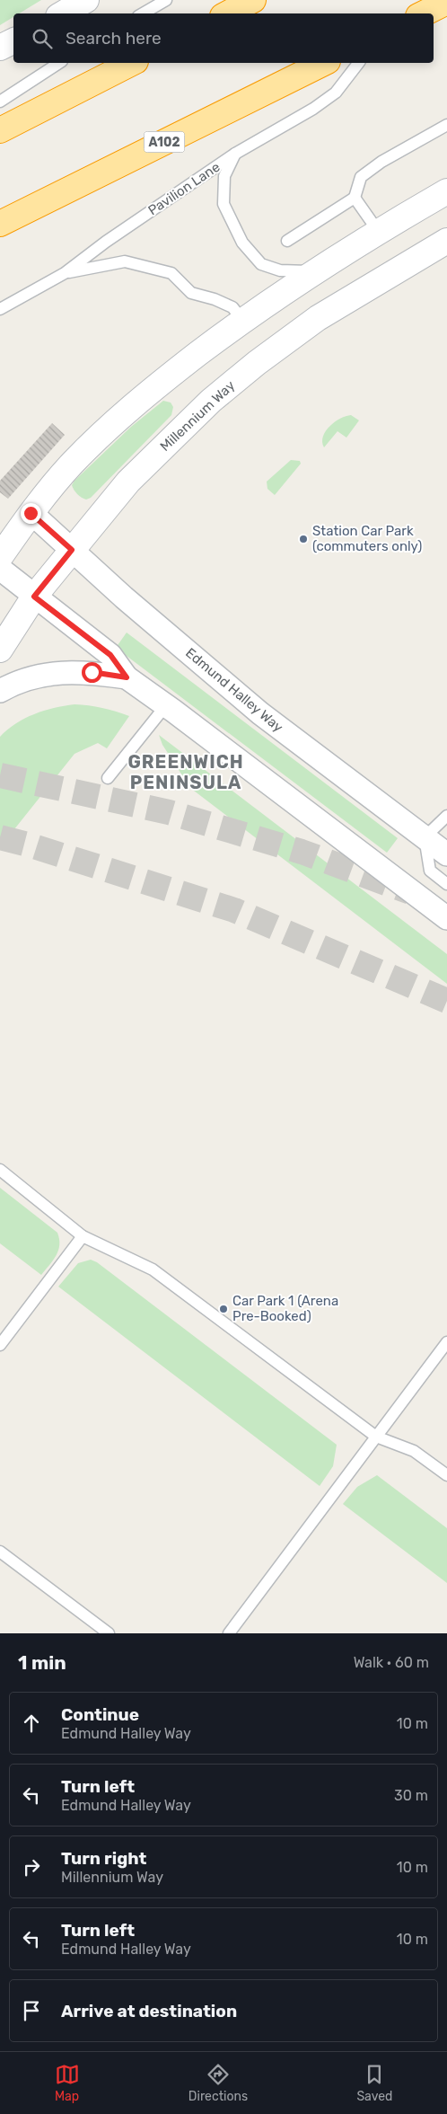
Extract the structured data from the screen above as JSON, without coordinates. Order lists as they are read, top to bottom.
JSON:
{
  "streets": {
    "highway": ["A102"],
    "street": ["Millennium Way", "Edmund Halley Way"],
    "lane": ["Pavilion Lane"]
  },
  "crossings": [
    ["Millennium Way", "Edmund Halley Way"]
  ],
  "districts": ["GREENWICH PENINSULA"],
  "places": ["Station Car Park (commuters only)", "Car Park 1 (Arena Pre-Booked)"],
  "page": {
    "search": "Search here",
    "heading": ["1 min", "Walk · 60 m"],
    "list": [
      ["Continue", "Edmund Halley Way", "10 m"],
      ["Turn left", "Edmund Halley Way", "30 m"],
      ["Turn right", "Millennium Way", "10 m"],
      ["Turn left", "Edmund Halley Way", "10 m"],
      "Arrive at destination"
    ],
    "nav": ["Map", "Directions", "Saved"]
  }
}
